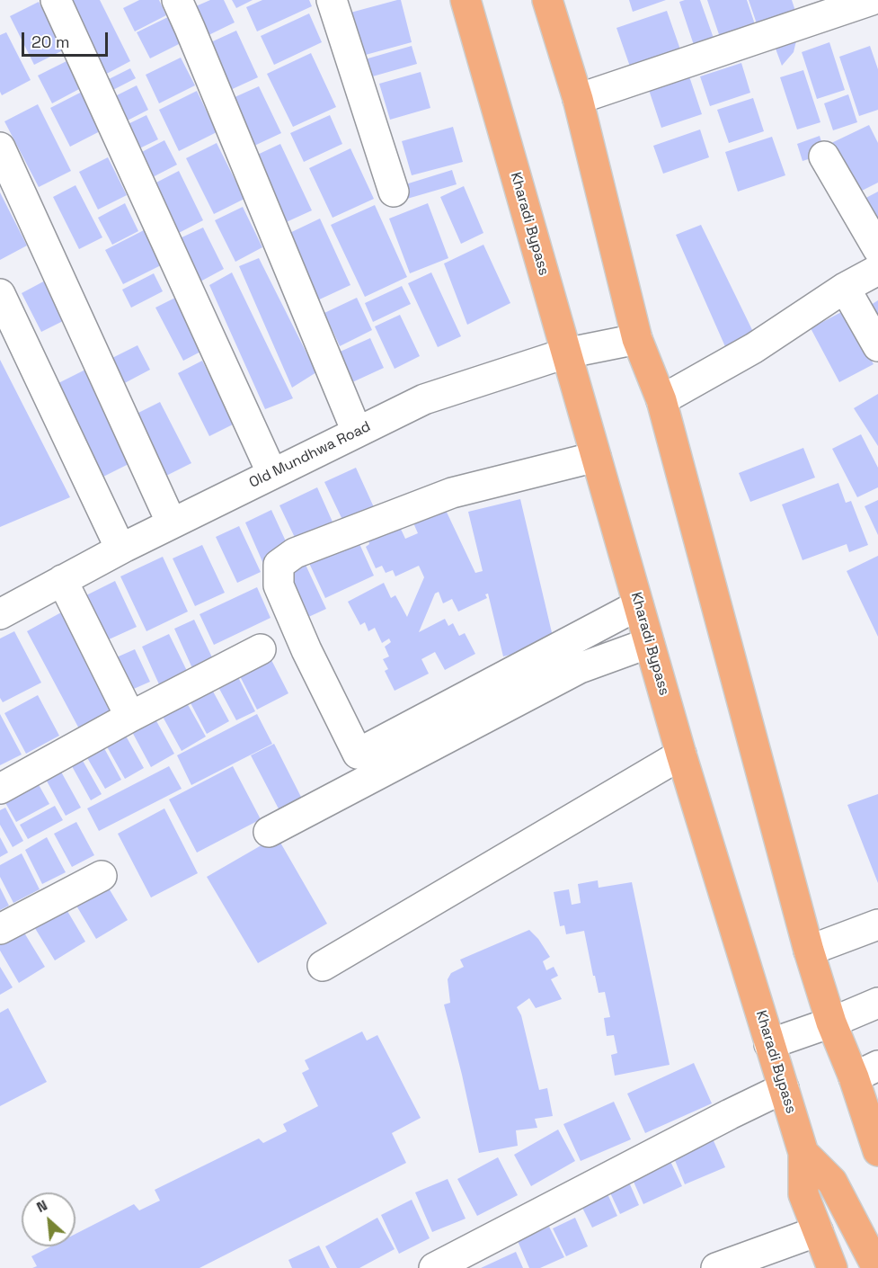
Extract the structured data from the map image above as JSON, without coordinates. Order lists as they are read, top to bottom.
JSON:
{
  "streets": {
    "highway": ["Kharadi Bypass"],
    "street": ["Old Mundhwa Road"]
  },
  "crossings": [
    ["Kharadi Bypass", "Old Mundhwa Road"]
  ],
  "scale_bar": "20 m",
  "north": "top left"
}
